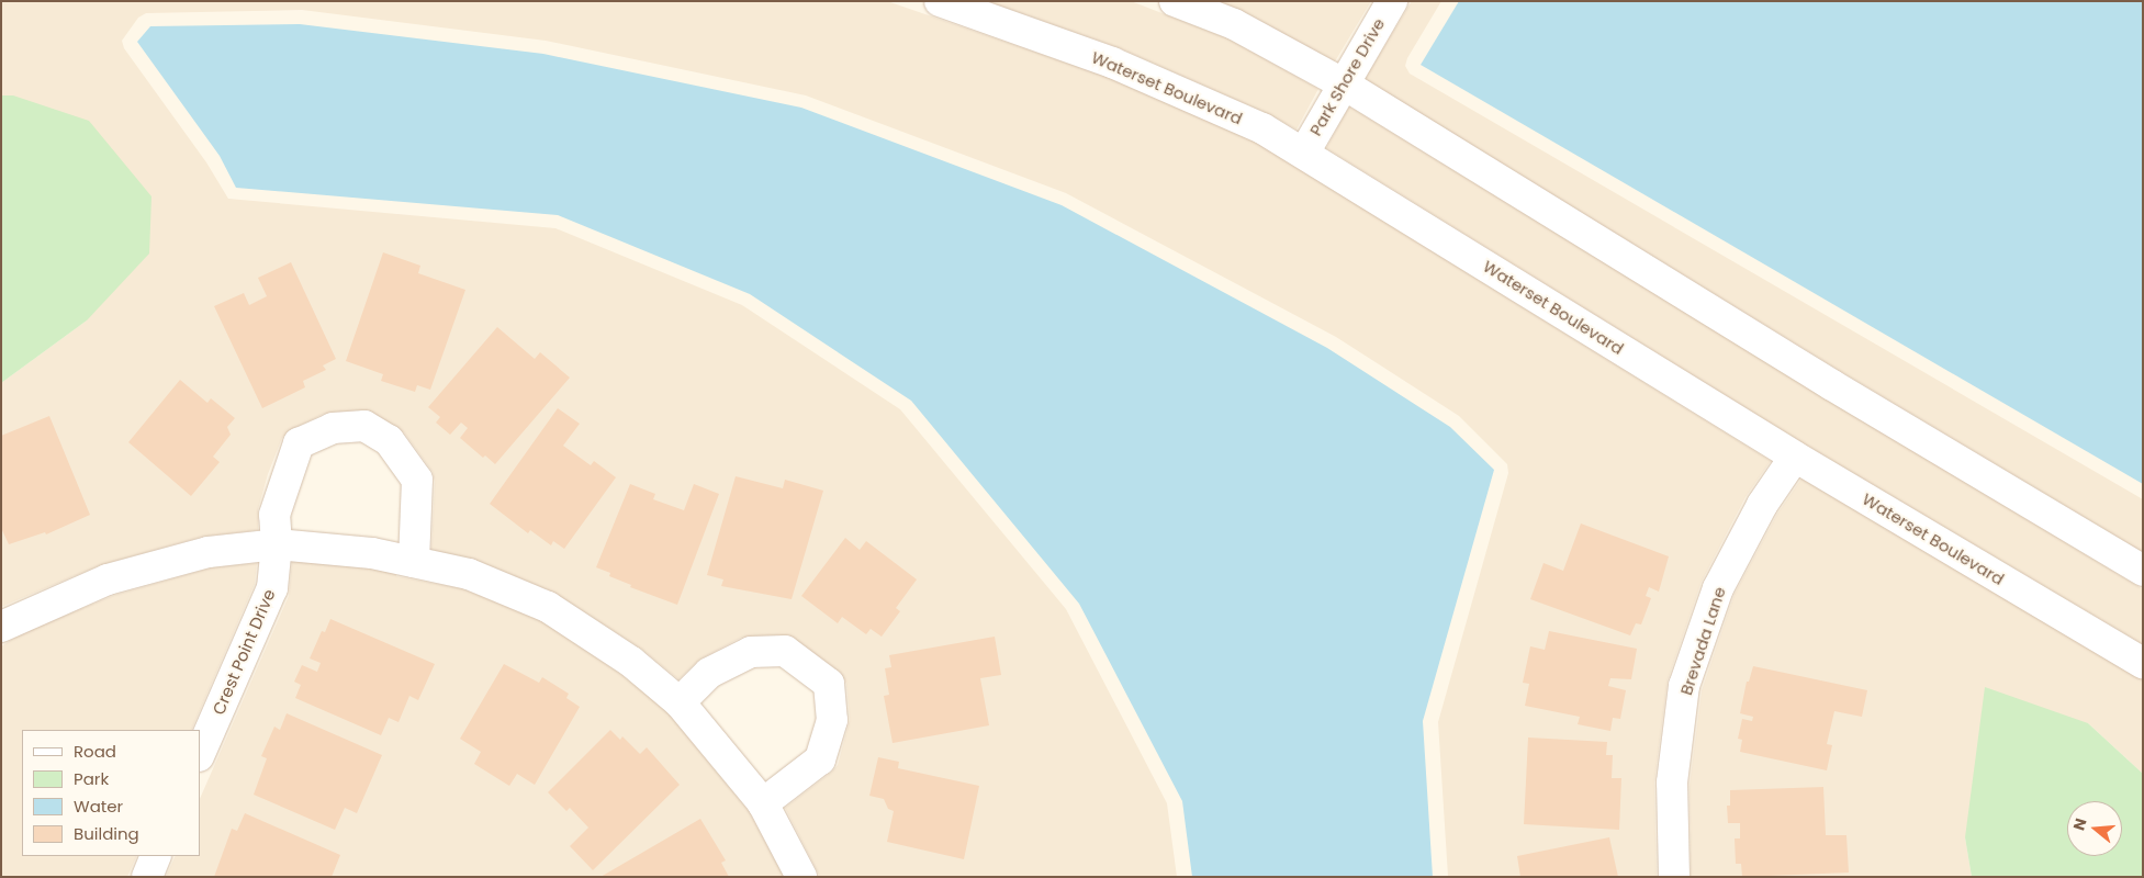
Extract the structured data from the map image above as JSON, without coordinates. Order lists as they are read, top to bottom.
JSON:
{
  "streets": {
    "street": [
      "Park Shore Drive",
      "Waterset Boulevard",
      "Brevada Lane",
      "Crest Point Drive"
    ]
  },
  "crossings": [
    ["Park Shore Drive", "Waterset Boulevard"],
    ["Waterset Boulevard", "Brevada Lane"]
  ],
  "legend": [
    "Road",
    "Park",
    "Water",
    "Building"
  ],
  "north": "left"
}
